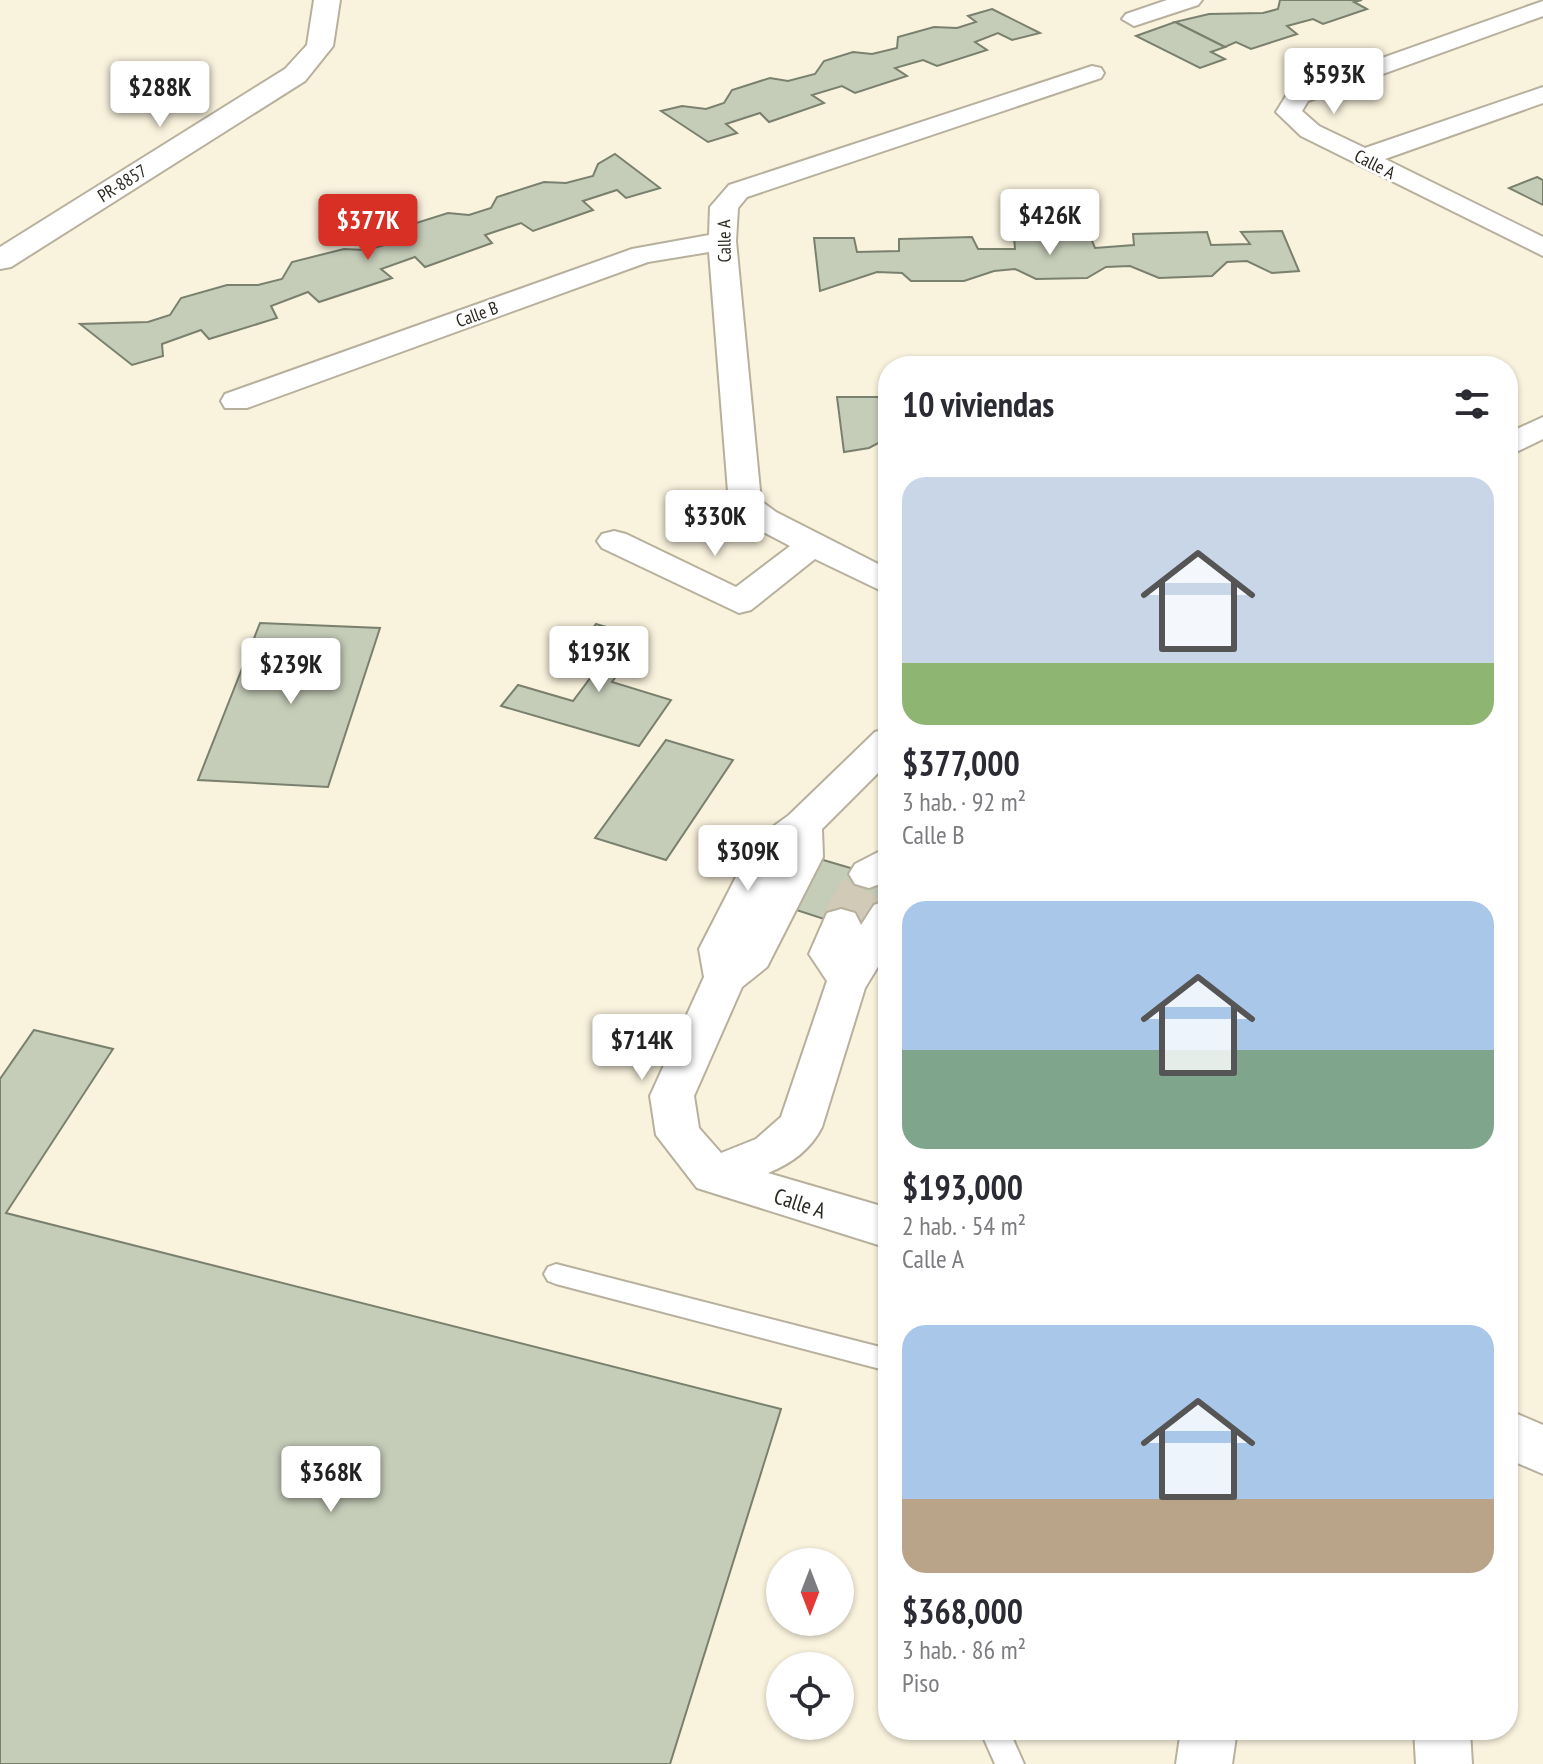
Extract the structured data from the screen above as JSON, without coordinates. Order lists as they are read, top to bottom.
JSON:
{
  "streets": {
    "street": ["Calle A", "PR-8857", "Calle B"]
  },
  "crossings": [
    ["Calle A", "Calle B"]
  ],
  "north": "bottom",
  "page": {
    "price": [
      "$593K",
      "$288K",
      "$426K",
      "$377K",
      "$330K",
      "$193K",
      "$239K",
      "$309K",
      "$714K",
      "$368K"
    ],
    "heading": "10 viviendas",
    "list": [
      {
        "name": "$377,000",
        "note": "3 hab. · 92 m² · Calle B"
      },
      {
        "name": "$193,000",
        "note": "2 hab. · 54 m² · Calle A"
      },
      {
        "name": "$368,000",
        "note": "3 hab. · 86 m² · Piso"
      }
    ]
  }
}
